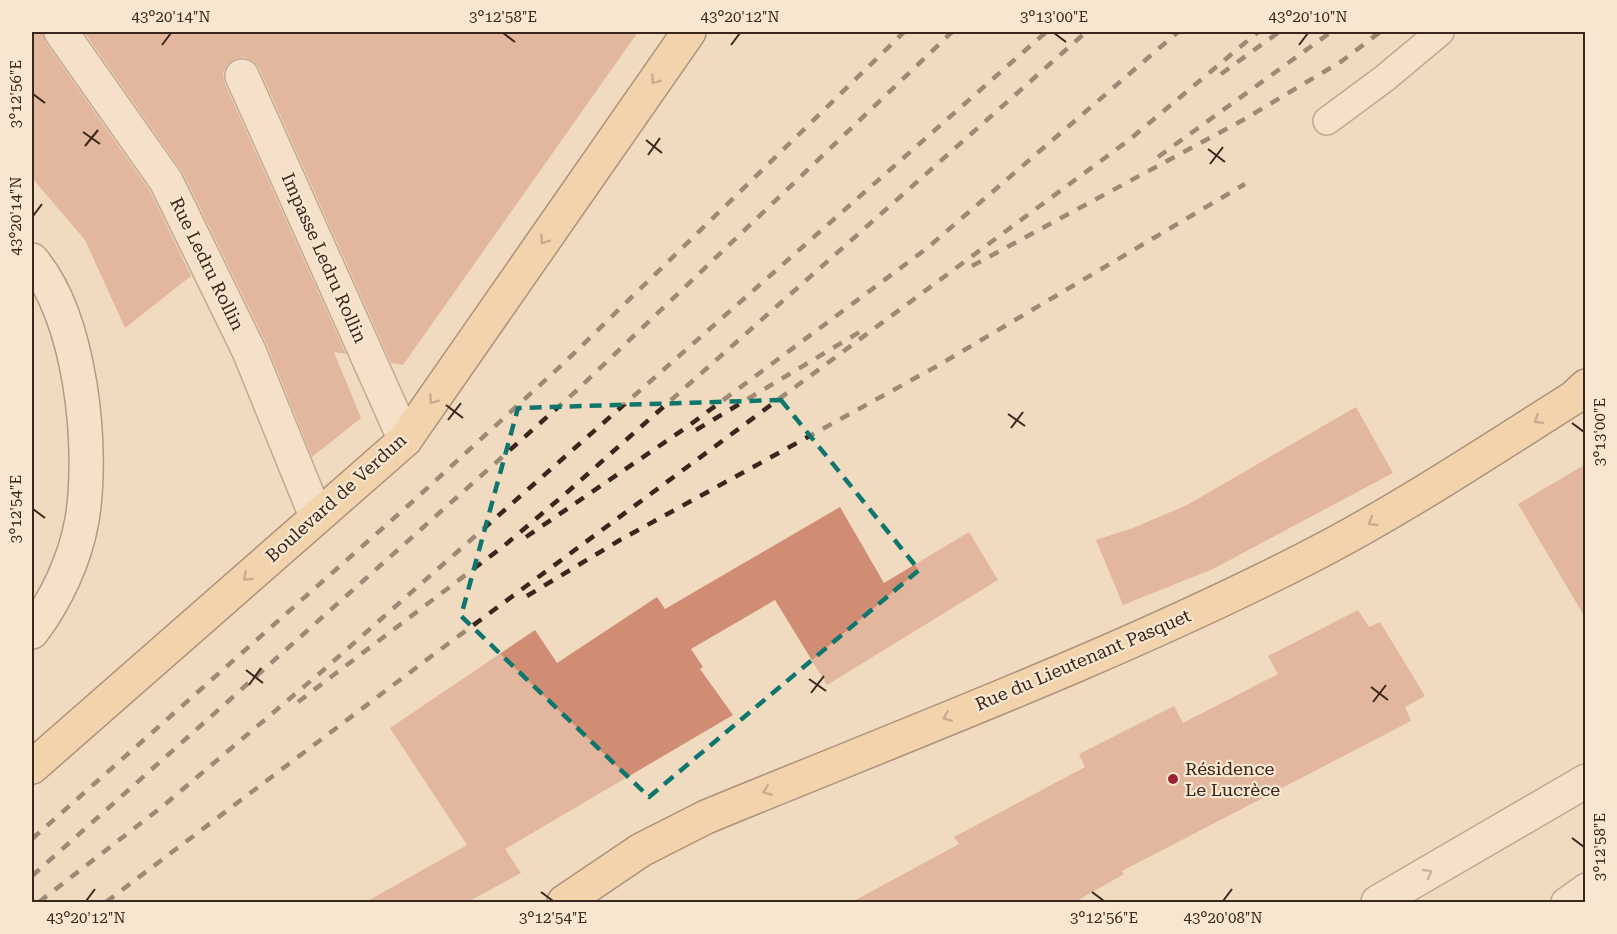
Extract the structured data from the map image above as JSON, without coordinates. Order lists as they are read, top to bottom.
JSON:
{
  "streets": {
    "main road": ["Boulevard de Verdun", "Rue du Lieutenant Pasquet"],
    "street": ["Impasse Ledru Rollin", "Rue Ledru Rollin"]
  },
  "crossings": [
    ["Impasse Ledru Rollin", "Boulevard de Verdun"],
    ["Rue Ledru Rollin", "Boulevard de Verdun"]
  ],
  "one_way": ["Boulevard de Verdun", "Rue du Lieutenant Pasquet"],
  "places": ["Résidence Le Lucrèce"],
  "coordinates": [
    "43°20'14\"N",
    "3°12'58\"E",
    "43°20'12\"N",
    "3°13'00\"E",
    "43°20'10\"N",
    "3°12'56\"E",
    "3°12'54\"E",
    "43°20'08\"N"
  ]
}
